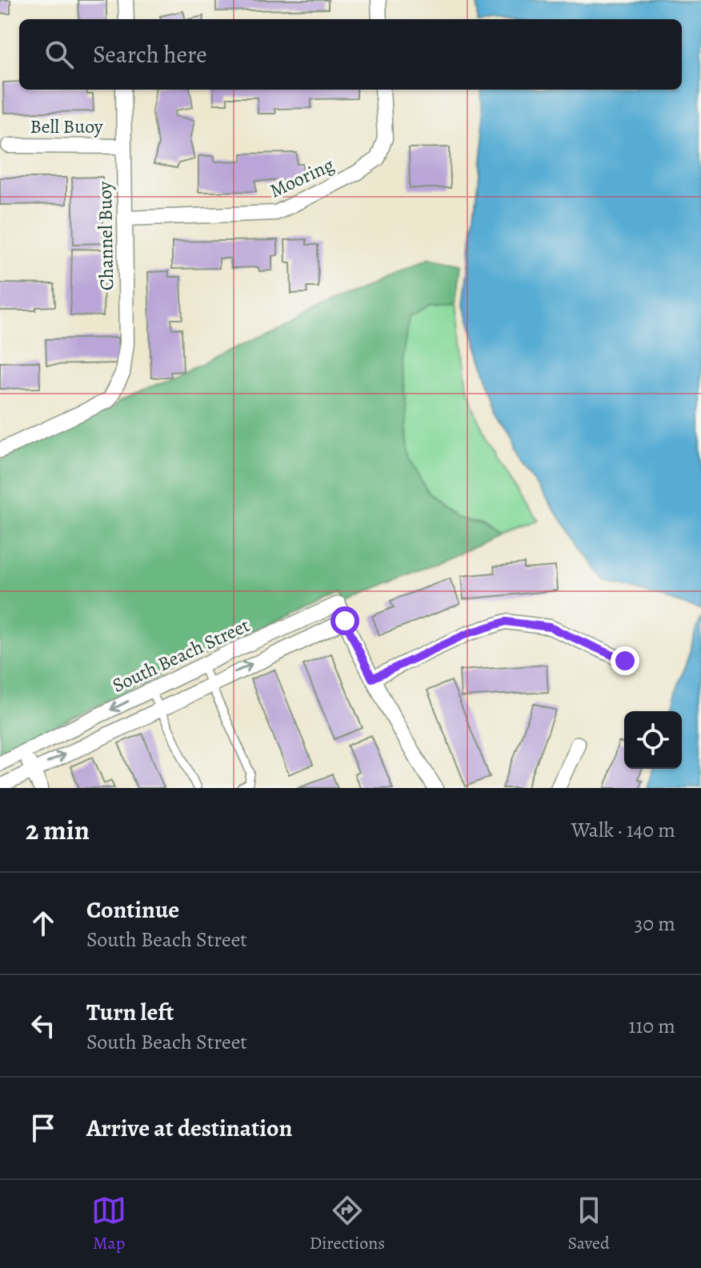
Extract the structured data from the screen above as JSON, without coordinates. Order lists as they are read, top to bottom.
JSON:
{
  "streets": {
    "street": [
      "Bell Buoy",
      "Mooring",
      "Channel Buoy",
      "South Beach Street"
    ]
  },
  "crossings": [
    ["Bell Buoy", "Channel Buoy"],
    ["Mooring", "Channel Buoy"]
  ],
  "page": {
    "search": "Search here",
    "heading": ["2 min", "Walk · 140 m"],
    "list": [
      ["Continue", "South Beach Street", "30 m"],
      ["Turn left", "South Beach Street", "110 m"],
      "Arrive at destination"
    ],
    "nav": ["Map", "Directions", "Saved"]
  }
}
